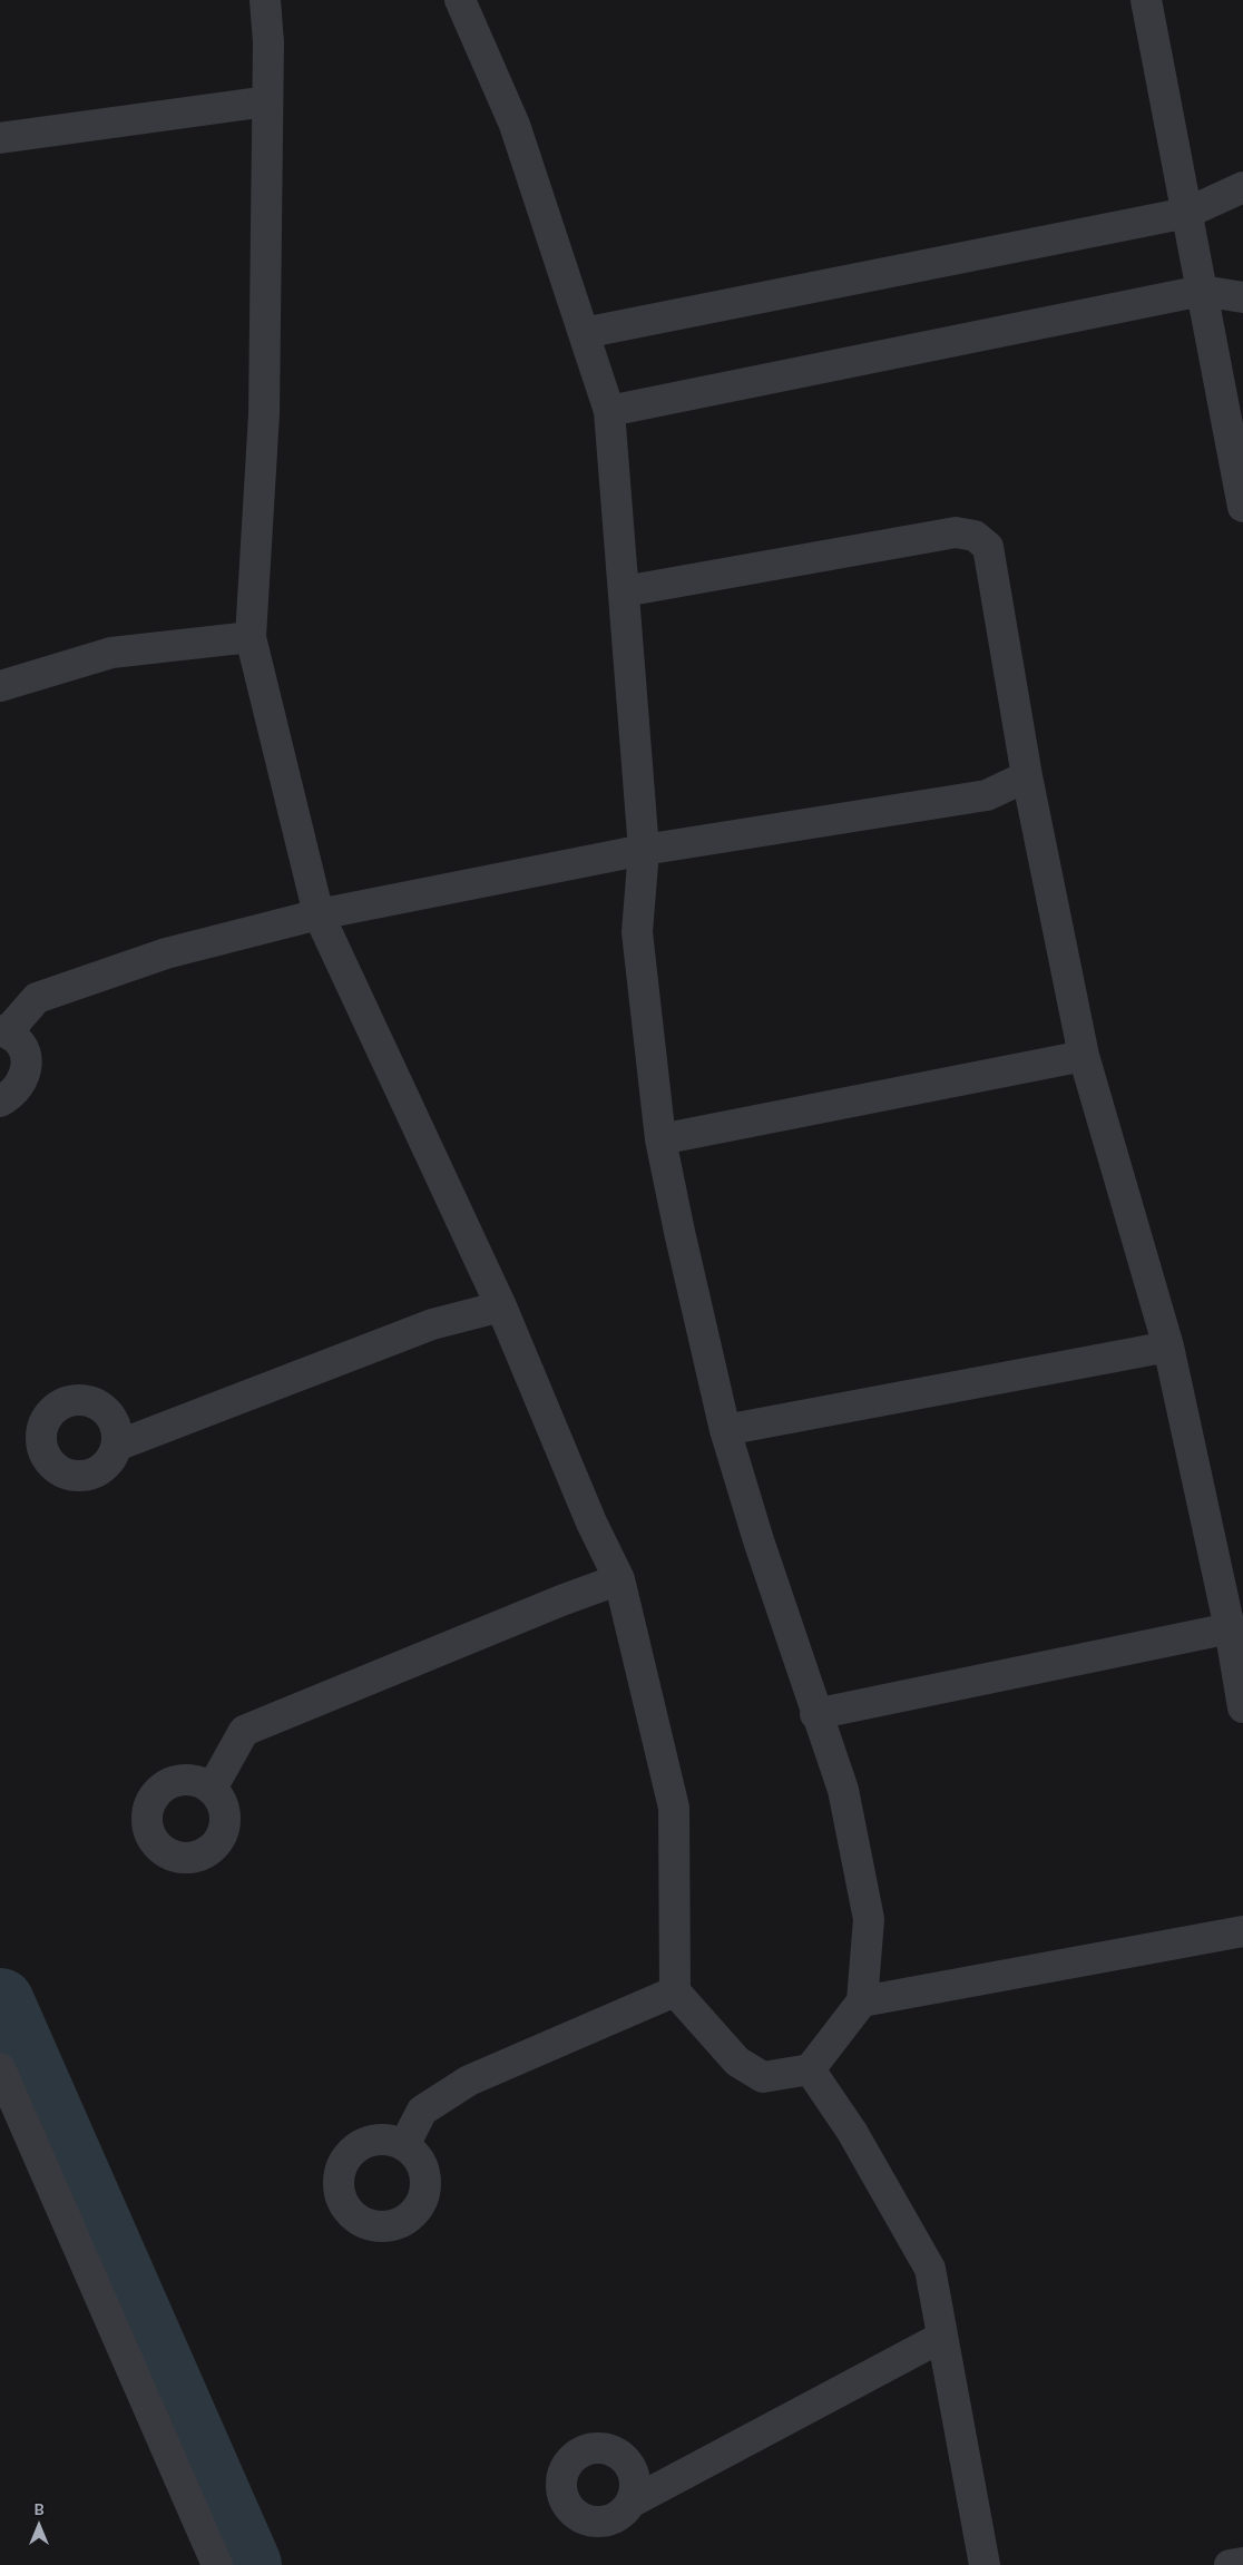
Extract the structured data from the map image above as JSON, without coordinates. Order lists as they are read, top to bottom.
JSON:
{
  "north": "top"
}
